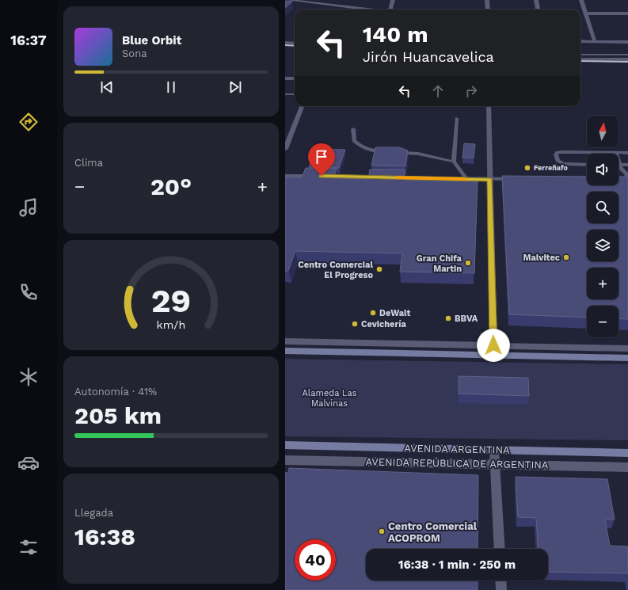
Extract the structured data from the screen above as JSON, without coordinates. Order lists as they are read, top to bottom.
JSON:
{
  "streets": {
    "main road": ["AVENIDA ARGENTINA"],
    "street": ["AVENIDA REPÚBLICA DE ARGENTINA"]
  },
  "parks": ["Alameda Las Malvinas"],
  "places": [
    "Ferreñafo",
    "Malvitec",
    "Gran Chifa Martin",
    "Centro Comercial El Progreso",
    "DeWalt",
    "BBVA",
    "Cevichería",
    "Centro Comercial ACOPROM"
  ],
  "north": "top",
  "page": {
    "tabs": "16:37",
    "turn": ["140 m", "Jirón Huancavelica"],
    "song": ["Blue Orbit", "Sona"],
    "map_buttons": ["+", "−"],
    "tile": [
      "Clima",
      ["Autonomía · 41%", "205 km"],
      ["Llegada", "16:38"]
    ],
    "heat": ["−", "20°", "+"],
    "limit": "40",
    "trip": "16:38 · 1 min · 250 m",
    "gauge": ["29", "km/h"]
  }
}
